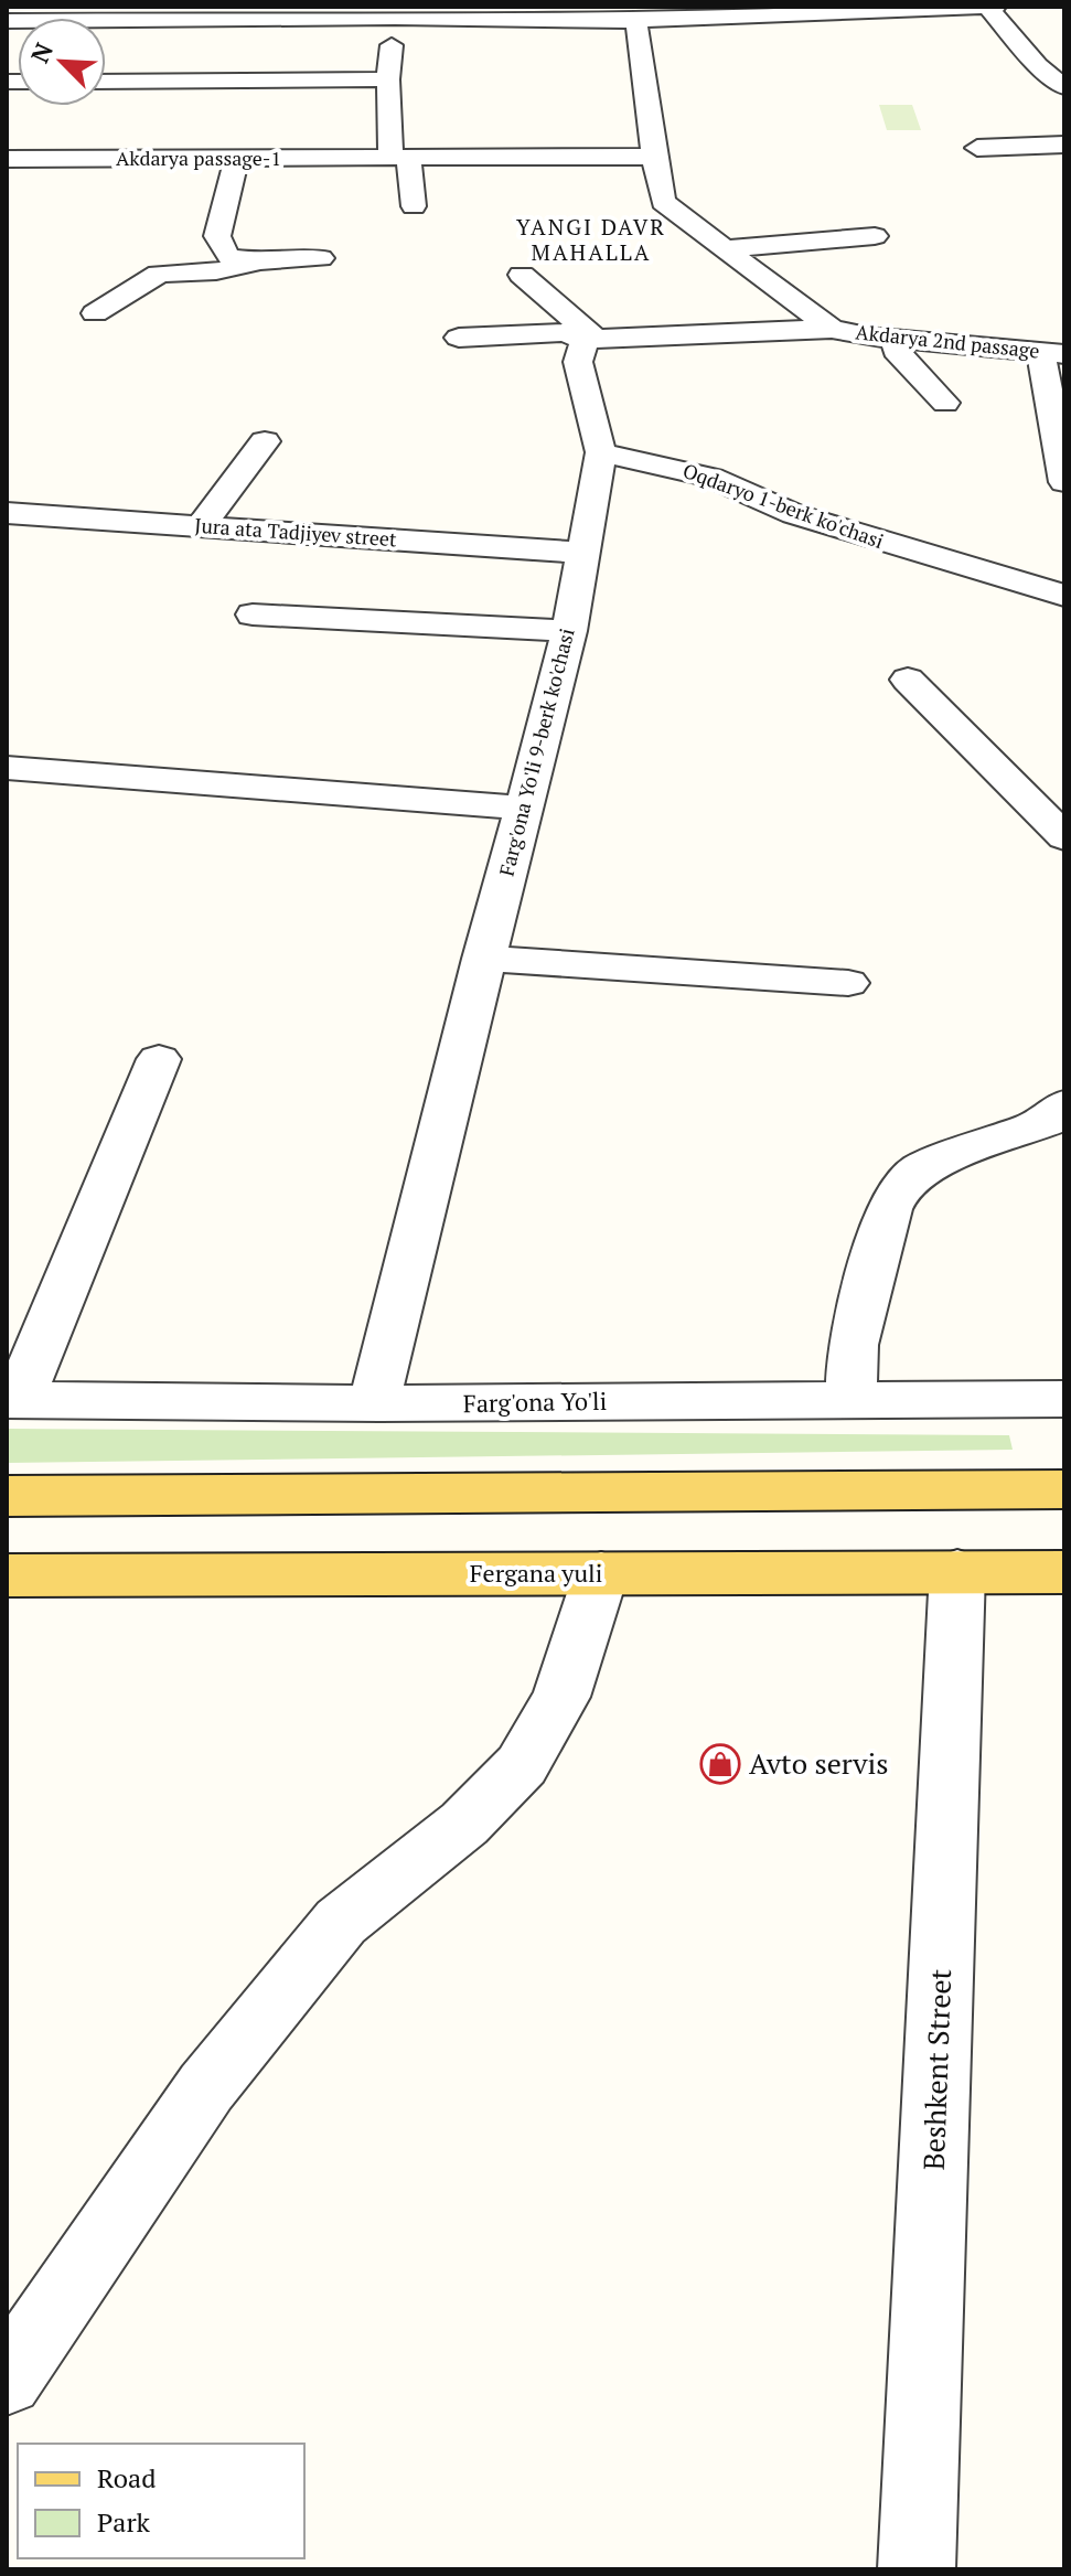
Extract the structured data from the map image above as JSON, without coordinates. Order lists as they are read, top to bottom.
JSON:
{
  "streets": {
    "main road": ["Fergana yuli"],
    "street": [
      "Akdarya passage-1",
      "Akdarya 2nd passage",
      "Oqdaryo 1-berk ko'chasi",
      "Jura аta Tadjiyev street",
      "Farg'ona Yo'li 9-berk ko'chasi",
      "Farg'ona Yo'li",
      "Beshkent Street"
    ]
  },
  "crossings": [
    ["Oqdaryo 1-berk ko'chasi", "Farg'ona Yo'li 9-berk ko'chasi"],
    ["Jura аta Tadjiyev street", "Farg'ona Yo'li 9-berk ko'chasi"],
    ["Farg'ona Yo'li 9-berk ko'chasi", "Farg'ona Yo'li"],
    ["Fergana yuli", "Beshkent Street"]
  ],
  "districts": ["YANGI DAVR MAHALLA"],
  "places": {
    "shop": ["Avto servis"]
  },
  "legend": ["Road", "Park"],
  "north": "top left"
}
